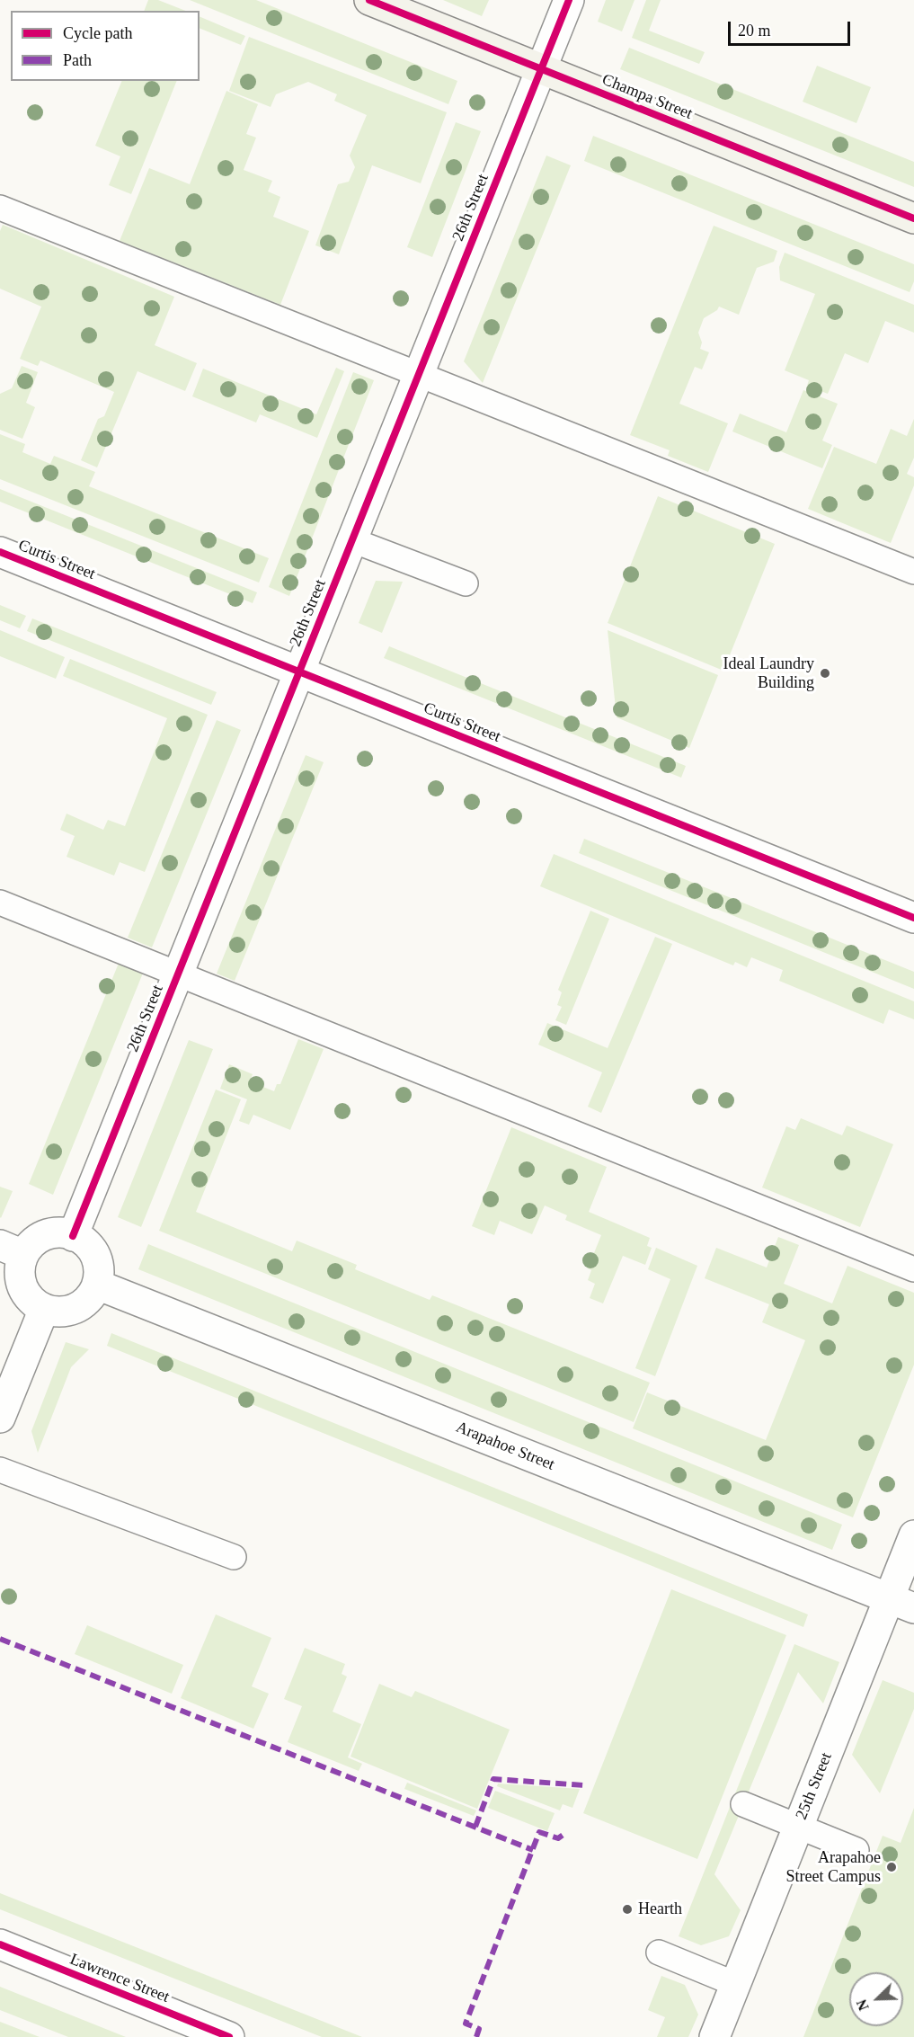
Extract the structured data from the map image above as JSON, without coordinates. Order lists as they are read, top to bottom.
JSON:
{
  "streets": {
    "main road": ["Champa Street"],
    "street": [
      "26th Street",
      "Curtis Street",
      "Arapahoe Street",
      "25th Street",
      "Lawrence Street"
    ]
  },
  "crossings": [
    ["Champa Street", "26th Street"],
    ["26th Street", "Curtis Street"],
    ["26th Street", "Arapahoe Street"],
    ["Arapahoe Street", "25th Street"]
  ],
  "places": ["Ideal Laundry Building", "Arapahoe Street Campus", "Hearth"],
  "legend": ["Cycle path", "Path"],
  "scale_bar": "20 m",
  "north": "bottom left"
}
